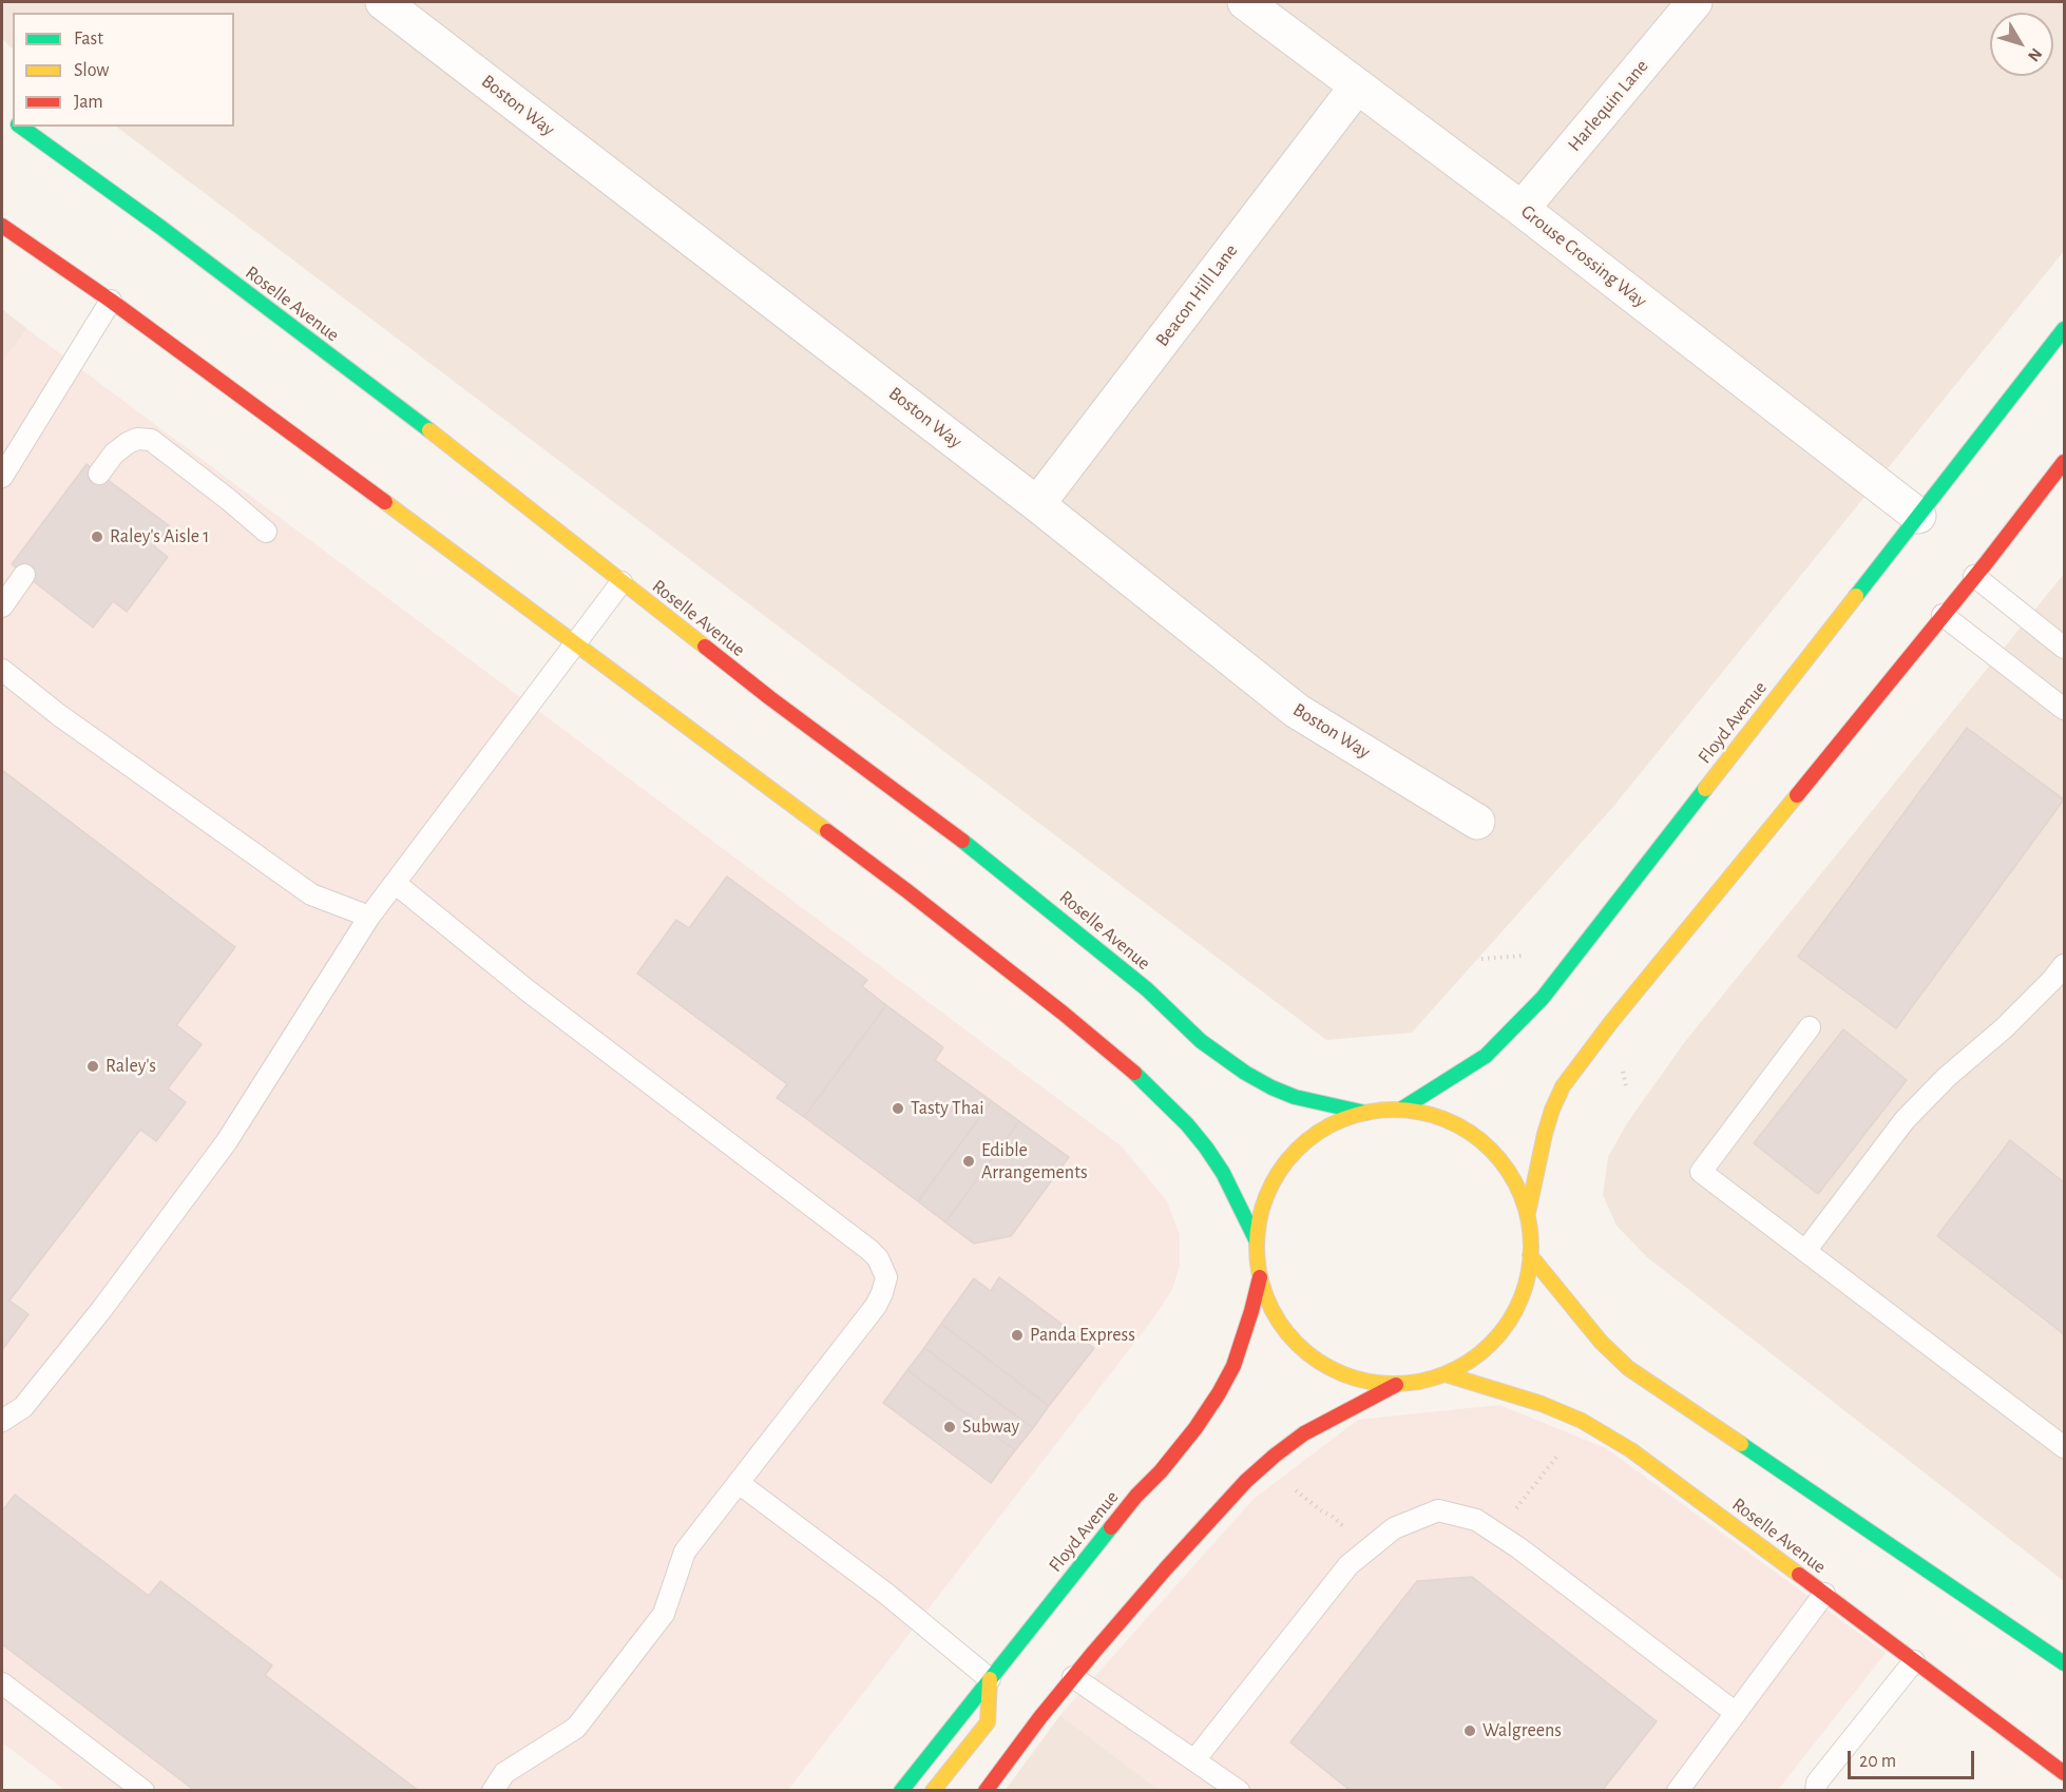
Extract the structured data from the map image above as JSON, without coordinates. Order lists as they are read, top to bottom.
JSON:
{
  "streets": {
    "main road": ["Roselle Avenue", "Floyd Avenue"],
    "street": [
      "Boston Way",
      "Harlequin Lane",
      "Grouse Crossing Way",
      "Beacon Hill Lane"
    ]
  },
  "crossings": [
    ["Boston Way", "Beacon Hill Lane"],
    ["Harlequin Lane", "Grouse Crossing Way"],
    ["Grouse Crossing Way", "Beacon Hill Lane"],
    ["Grouse Crossing Way", "Floyd Avenue"]
  ],
  "places": [
    "Raley's Aisle 1",
    "Raley's",
    "Tasty Thai",
    "Edible Arrangements",
    "Panda Express",
    "Subway",
    "Walgreens"
  ],
  "legend": ["Fast", "Slow", "Jam"],
  "scale_bar": "20 m",
  "north": "bottom right"
}
